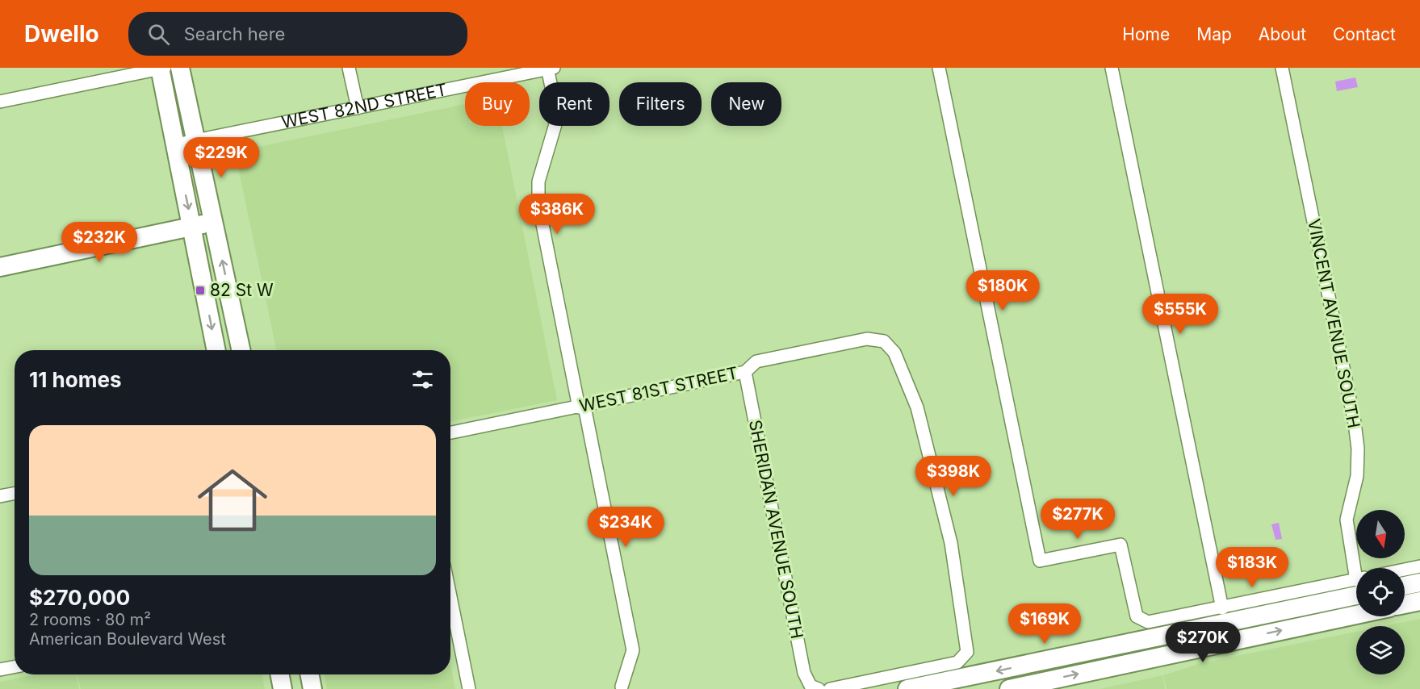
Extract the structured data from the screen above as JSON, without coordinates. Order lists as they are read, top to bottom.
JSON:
{
  "streets": {
    "street": [
      "WEST 82ND STREET",
      "VINCENT AVENUE SOUTH",
      "WEST 81ST STREET",
      "SHERIDAN AVENUE SOUTH"
    ]
  },
  "crossings": [
    ["WEST 81ST STREET", "SHERIDAN AVENUE SOUTH"]
  ],
  "places": {
    "transit": ["82 St W"]
  },
  "north": "bottom",
  "page": {
    "header": "Dwello",
    "search": "Search here",
    "nav": [
      "Home",
      "Map",
      "About",
      "Contact"
    ],
    "chip": [
      "Buy",
      "Rent",
      "Filters",
      "New"
    ],
    "price": [
      "$229K",
      "$386K",
      "$232K",
      "$180K",
      "$555K",
      "$398K",
      "$277K",
      "$234K",
      "$183K",
      "$169K",
      "$270K"
    ],
    "heading": "11 homes",
    "list": [
      {
        "name": "$270,000",
        "note": "2 rooms · 80 m² · American Boulevard West"
      }
    ]
  }
}
